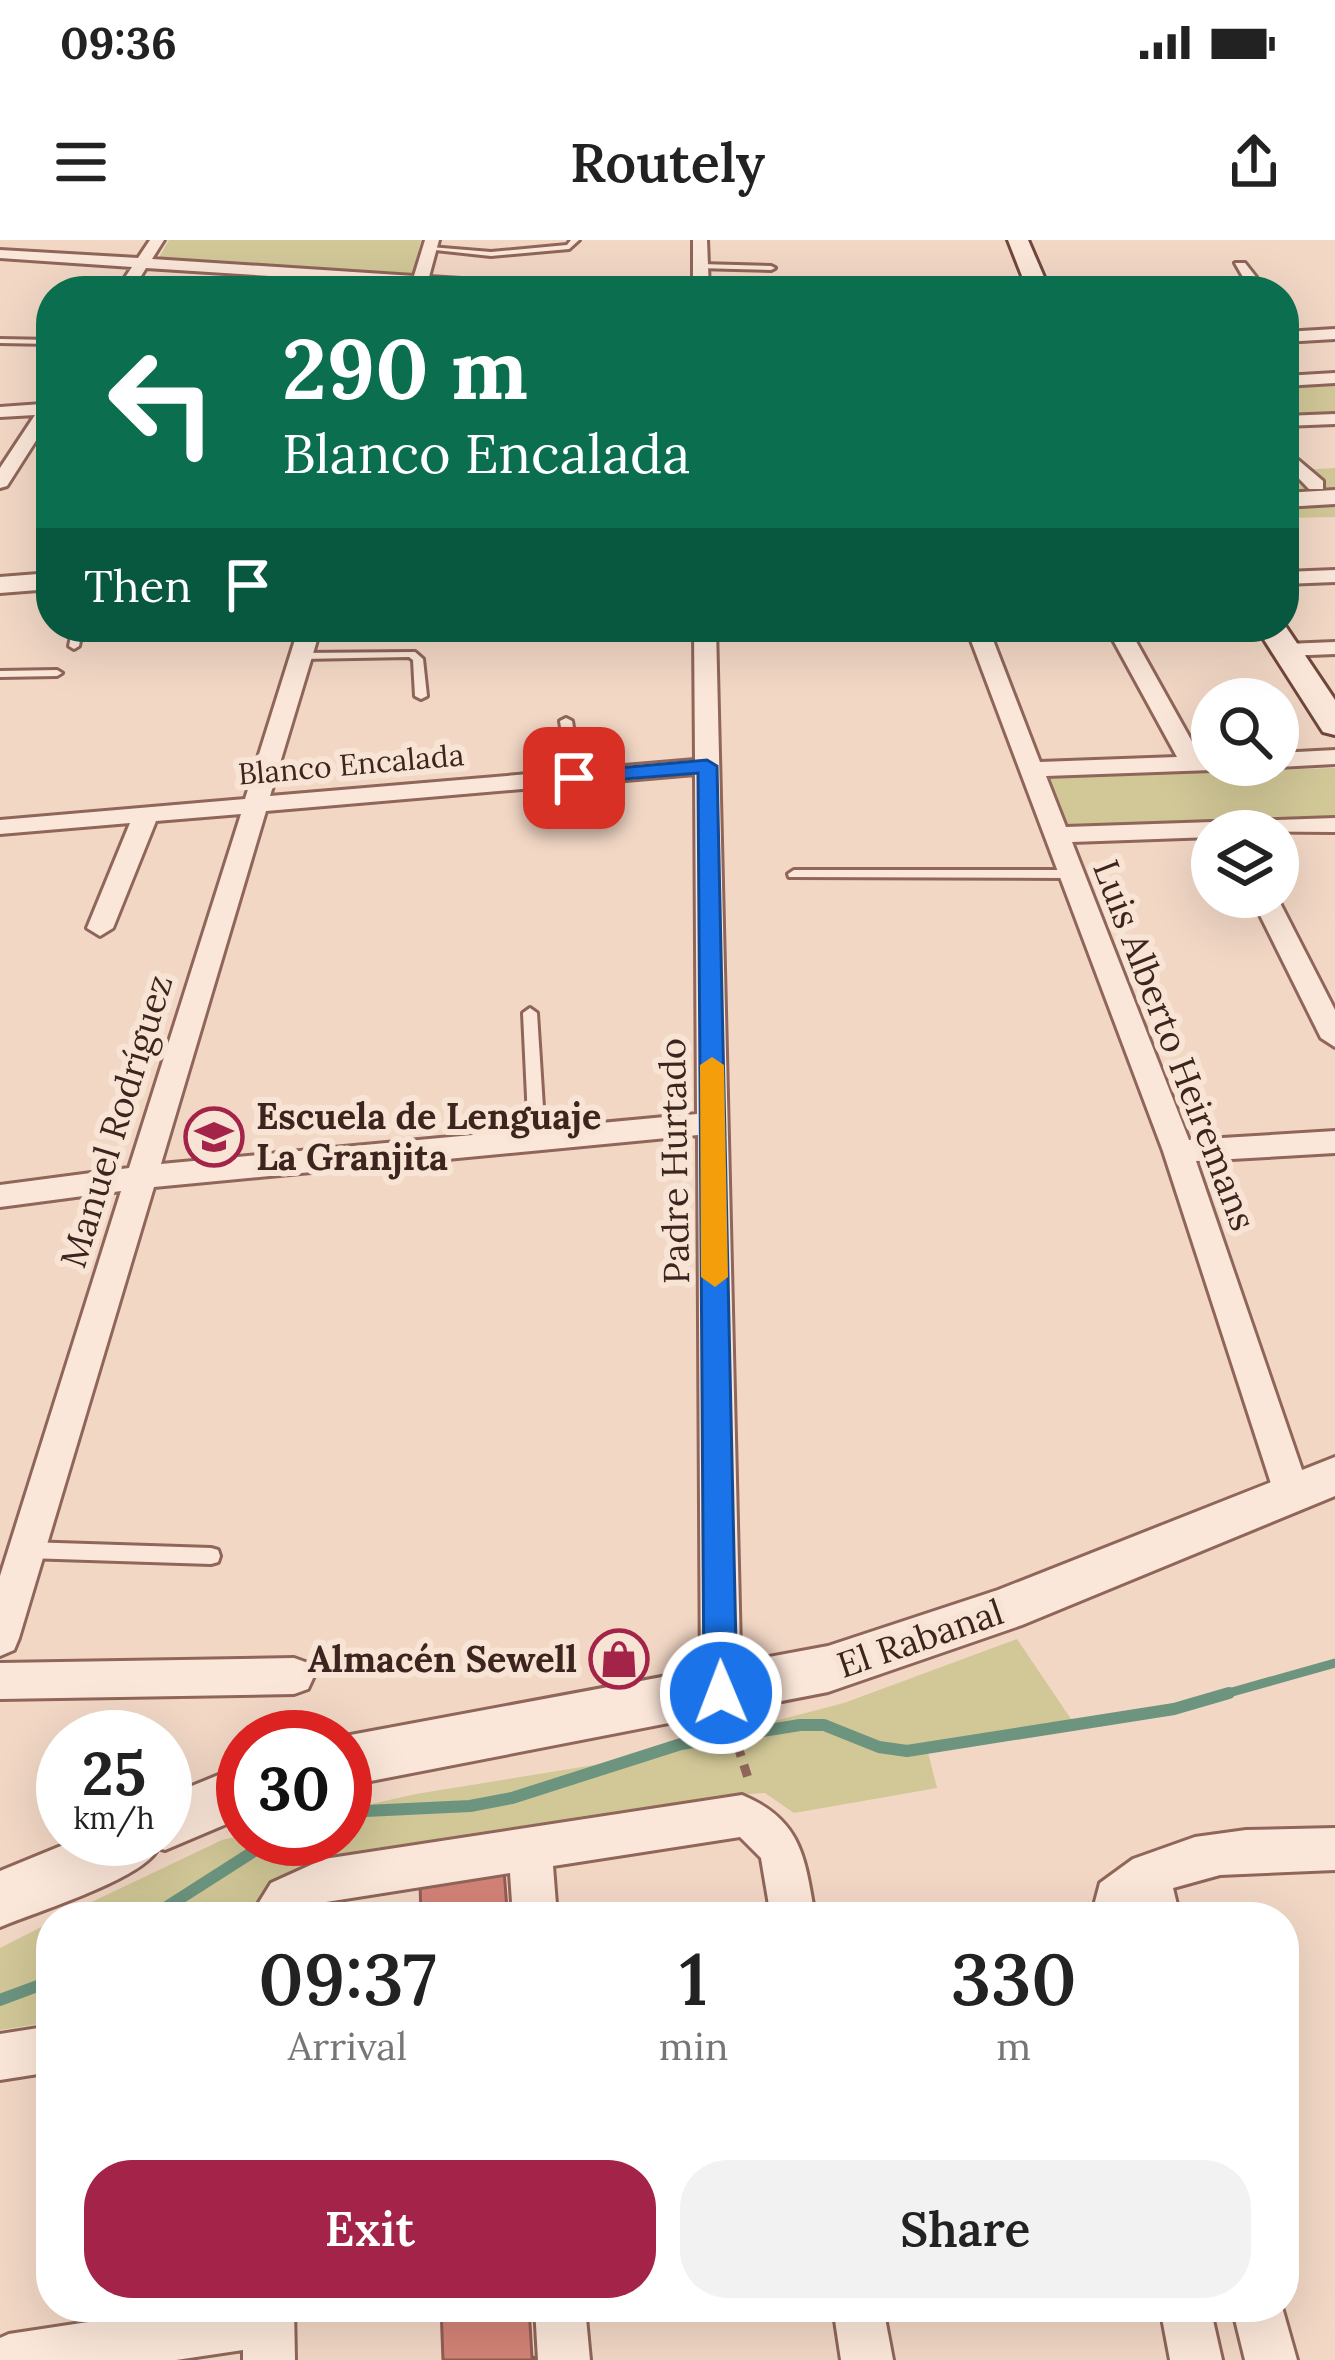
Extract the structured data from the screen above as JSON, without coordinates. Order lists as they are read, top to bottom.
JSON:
{
  "streets": {
    "street": [
      "Blanco Encalada",
      "Luis Alberto Heiremans",
      "Manuel Rodríguez",
      "Padre Hurtado",
      "El Rabanal"
    ]
  },
  "crossings": [
    ["Blanco Encalada", "Manuel Rodríguez"],
    ["Blanco Encalada", "Padre Hurtado"],
    ["Luis Alberto Heiremans", "El Rabanal"],
    ["Padre Hurtado", "El Rabanal"]
  ],
  "places": {
    "school or university": ["Escuela de Lenguaje La Granjita"],
    "shop": ["Almacén Sewell"]
  },
  "page": {
    "status": "09:36",
    "header": "Routely",
    "turn": ["290 m", "Blanco Encalada"],
    "then": "Then",
    "speed": "25 km/h",
    "limit": "30",
    "eta": [
      "09:37",
      "Arrival",
      "1",
      "min",
      "330",
      "m"
    ],
    "buttons": ["Exit", "Share"]
  }
}
